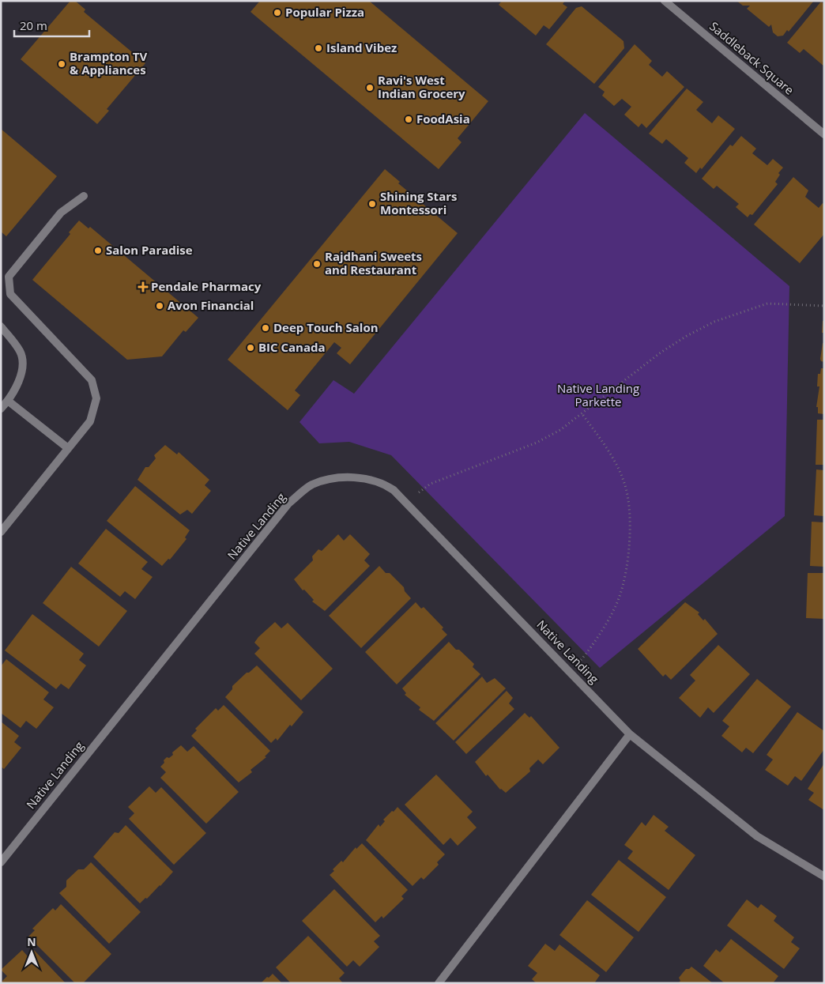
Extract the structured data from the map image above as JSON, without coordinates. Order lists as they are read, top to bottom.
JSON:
{
  "streets": {
    "street": ["Saddleback Square", "Native Landing"]
  },
  "parks": ["Native Landing Parkette"],
  "places": {
    "other": [
      "Popular Pizza",
      "Island Vibez",
      "Brampton TV & Appliances",
      "Ravi's West Indian Grocery",
      "FoodAsia",
      "Shining Stars Montessori",
      "Salon Paradise",
      "Rajdhani Sweets and Restaurant",
      "Avon Financial",
      "Deep Touch Salon",
      "BIC Canada"
    ],
    "health": ["Pendale Pharmacy"]
  },
  "scale_bar": "20 m",
  "north": "top"
}
